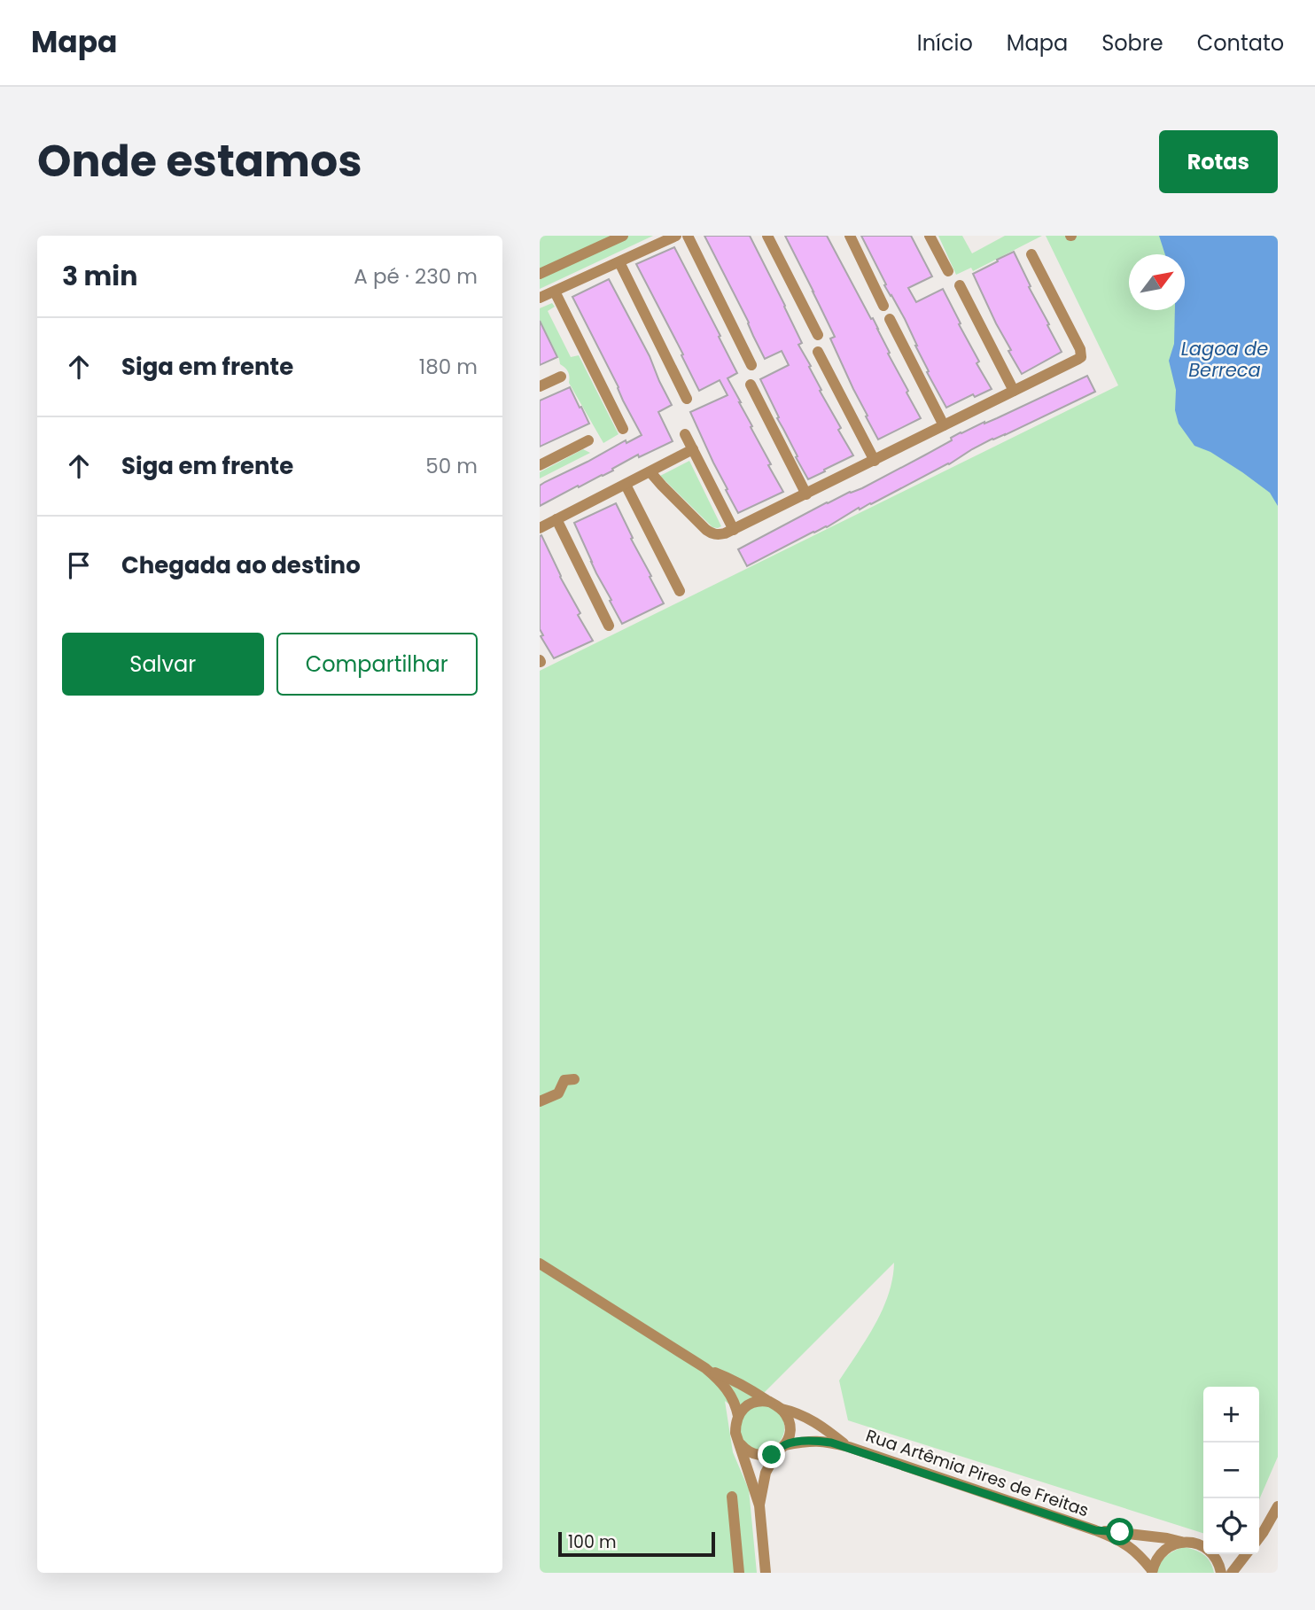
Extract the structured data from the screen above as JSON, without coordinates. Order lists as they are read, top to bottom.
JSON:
{
  "streets": {
    "street": ["Rua Artêmia Pires de Freitas"]
  },
  "water": ["Lagoa de Berreca"],
  "scale_bar": "100 m",
  "north": "top right",
  "page": {
    "header": "Mapa",
    "nav": [
      "Início",
      "Mapa",
      "Sobre",
      "Contato"
    ],
    "title": "Onde estamos",
    "buttons": [
      "Rotas",
      ["Salvar", "Compartilhar"]
    ],
    "heading": ["3 min", "A pé · 230 m"],
    "list": [
      ["Siga em frente", "180 m"],
      ["Siga em frente", "50 m"],
      "Chegada ao destino"
    ],
    "map_buttons": ["+", "−"],
    "scale": "100 m"
  }
}
